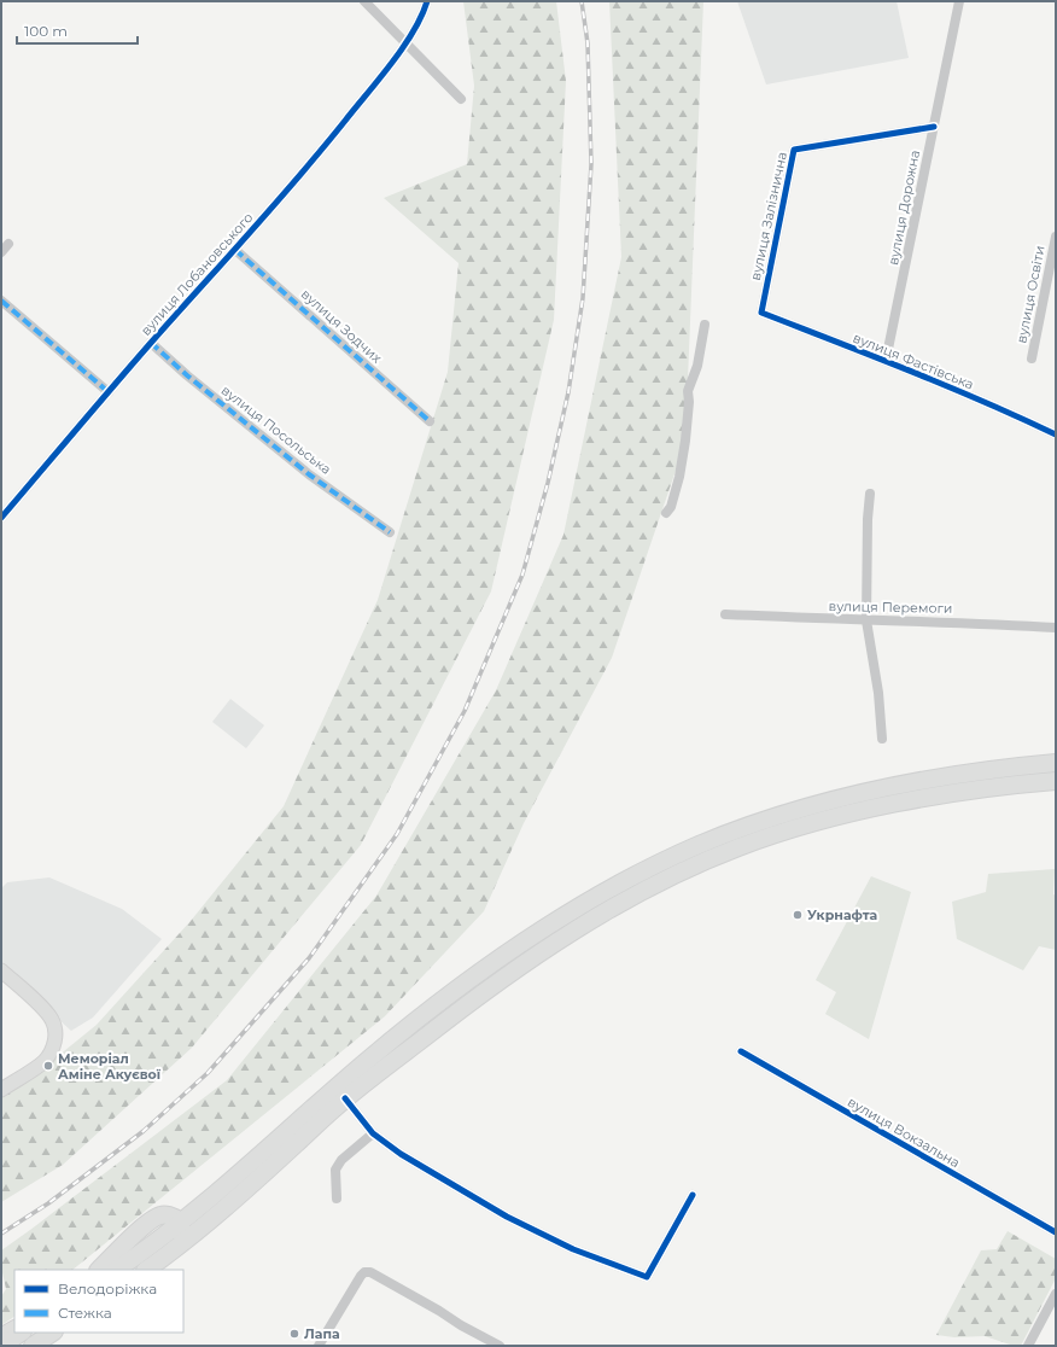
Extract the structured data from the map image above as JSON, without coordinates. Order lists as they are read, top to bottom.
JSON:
{
  "streets": {
    "street": [
      "вулиця Дорожна",
      "вулиця Залізнична",
      "вулиця Лобановського",
      "вулиця Освіти",
      "вулиця Зодчих",
      "вулиця Фастівська",
      "вулиця Посольська",
      "вулиця Перемоги",
      "вулиця Вокзальна"
    ]
  },
  "crossings": [
    ["вулиця Дорожна", "вулиця Залізнична"],
    ["вулиця Дорожна", "вулиця Фастівська"],
    ["вулиця Залізнична", "вулиця Фастівська"],
    ["вулиця Лобановського", "вулиця Зодчих"],
    ["вулиця Лобановського", "вулиця Посольська"]
  ],
  "places": ["Укрнафта", "Меморіал Аміне Акуєвої", "Лапа"],
  "legend": ["Велодоріжка", "Стежка"],
  "scale_bar": "100 m"
}
